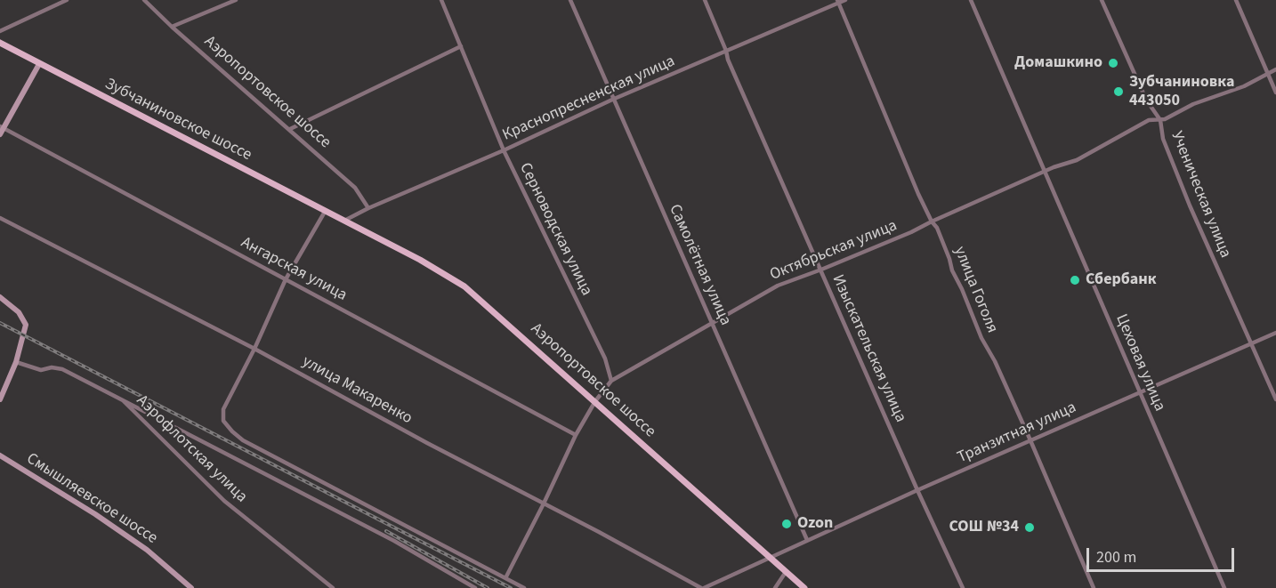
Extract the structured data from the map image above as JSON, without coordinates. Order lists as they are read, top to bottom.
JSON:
{
  "streets": {
    "main road": ["Аэропортовское шоссе", "Зубчаниновское шоссе"],
    "street": [
      "Краснопресненская улица",
      "Ученическая улица",
      "Серноводская улица",
      "Октябрьская улица",
      "Самолётная улица",
      "Ангарская улица",
      "улица Гоголя",
      "Изыскательская улица",
      "Цеховая улица",
      "улица Макаренко",
      "Транзитная улица",
      "Аэрофлотская улица",
      "Смышляевское шоссе"
    ]
  },
  "crossings": [
    ["Аэропортовское шоссе", "Краснопресненская улица"],
    ["Аэропортовское шоссе", "Зубчаниновское шоссе"],
    ["Аэропортовское шоссе", "Октябрьская улица"],
    ["Аэропортовское шоссе", "улица Макаренко"],
    ["Аэропортовское шоссе", "Транзитная улица"],
    ["Краснопресненская улица", "Зубчаниновское шоссе"],
    ["Краснопресненская улица", "Серноводская улица"],
    ["Краснопресненская улица", "Самолётная улица"],
    ["Краснопресненская улица", "улица Гоголя"],
    ["Краснопресненская улица", "Изыскательская улица"],
    ["Ученическая улица", "Октябрьская улица"],
    ["Ученическая улица", "Транзитная улица"],
    ["Серноводская улица", "Октябрьская улица"],
    ["Октябрьская улица", "Самолётная улица"],
    ["Октябрьская улица", "Ангарская улица"],
    ["Октябрьская улица", "улица Гоголя"],
    ["Октябрьская улица", "Изыскательская улица"],
    ["Октябрьская улица", "Цеховая улица"],
    ["Октябрьская улица", "улица Макаренко"],
    ["Самолётная улица", "Транзитная улица"],
    ["улица Гоголя", "Транзитная улица"],
    ["Изыскательская улица", "Транзитная улица"],
    ["Цеховая улица", "Транзитная улица"],
    ["улица Макаренко", "Транзитная улица"]
  ],
  "places": [
    "Домашкино",
    "Зубчаниновка 443050",
    "Сбербанк",
    "Ozon",
    "СОШ №34"
  ],
  "scale_bar": "200 m"
}
